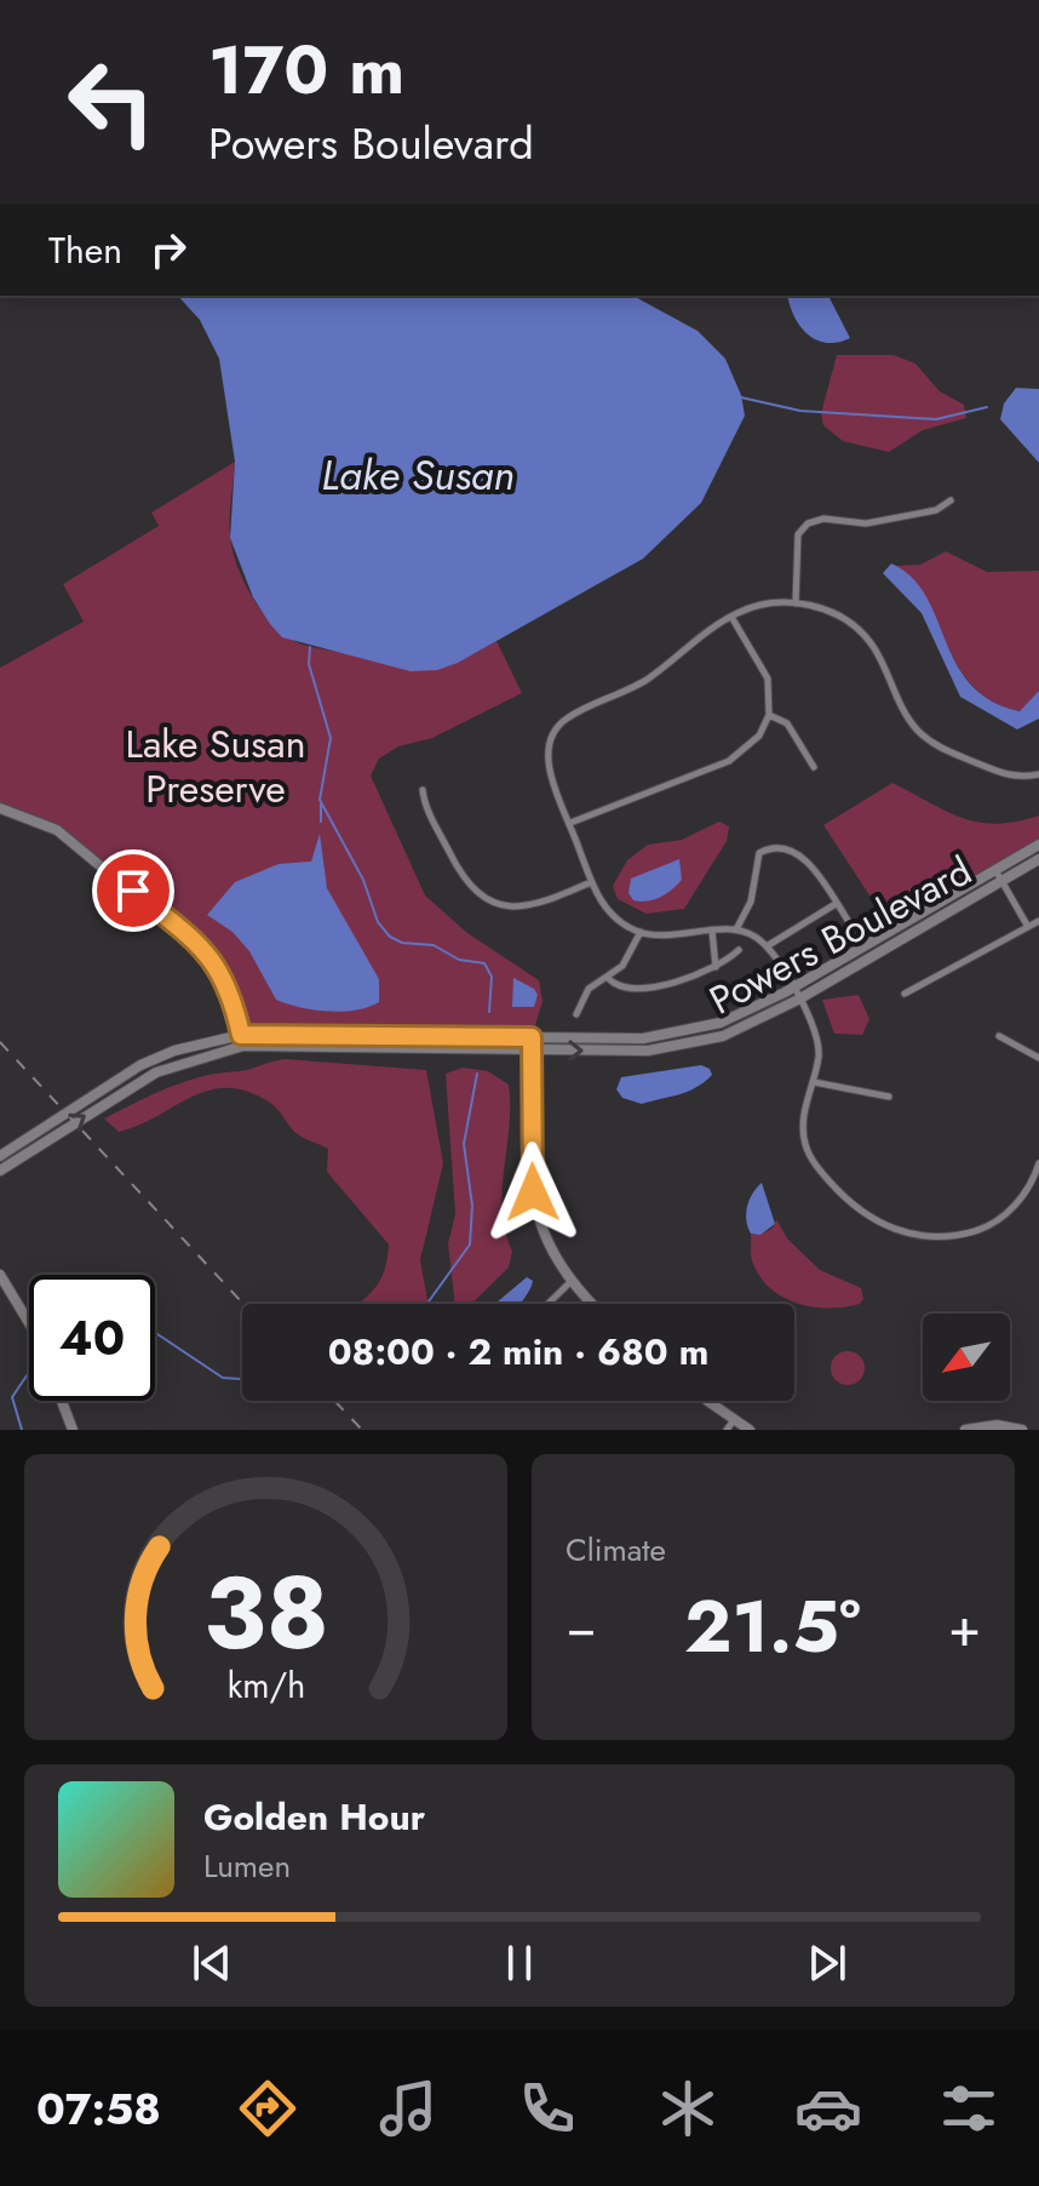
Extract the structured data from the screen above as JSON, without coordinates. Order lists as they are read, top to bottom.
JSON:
{
  "streets": {
    "main road": ["Powers Boulevard"]
  },
  "water": ["Lake Susan"],
  "parks": ["Lake Susan Preserve"],
  "north": "bottom left",
  "page": {
    "turn": ["170 m", "Powers Boulevard"],
    "then": "Then",
    "limit": "40",
    "trip": "08:00 · 2 min · 680 m",
    "tile": "Climate",
    "heat": ["−", "21.5°", "+"],
    "song": ["Golden Hour", "Lumen"],
    "tabs": "07:58",
    "gauge": ["38", "km/h"]
  }
}
